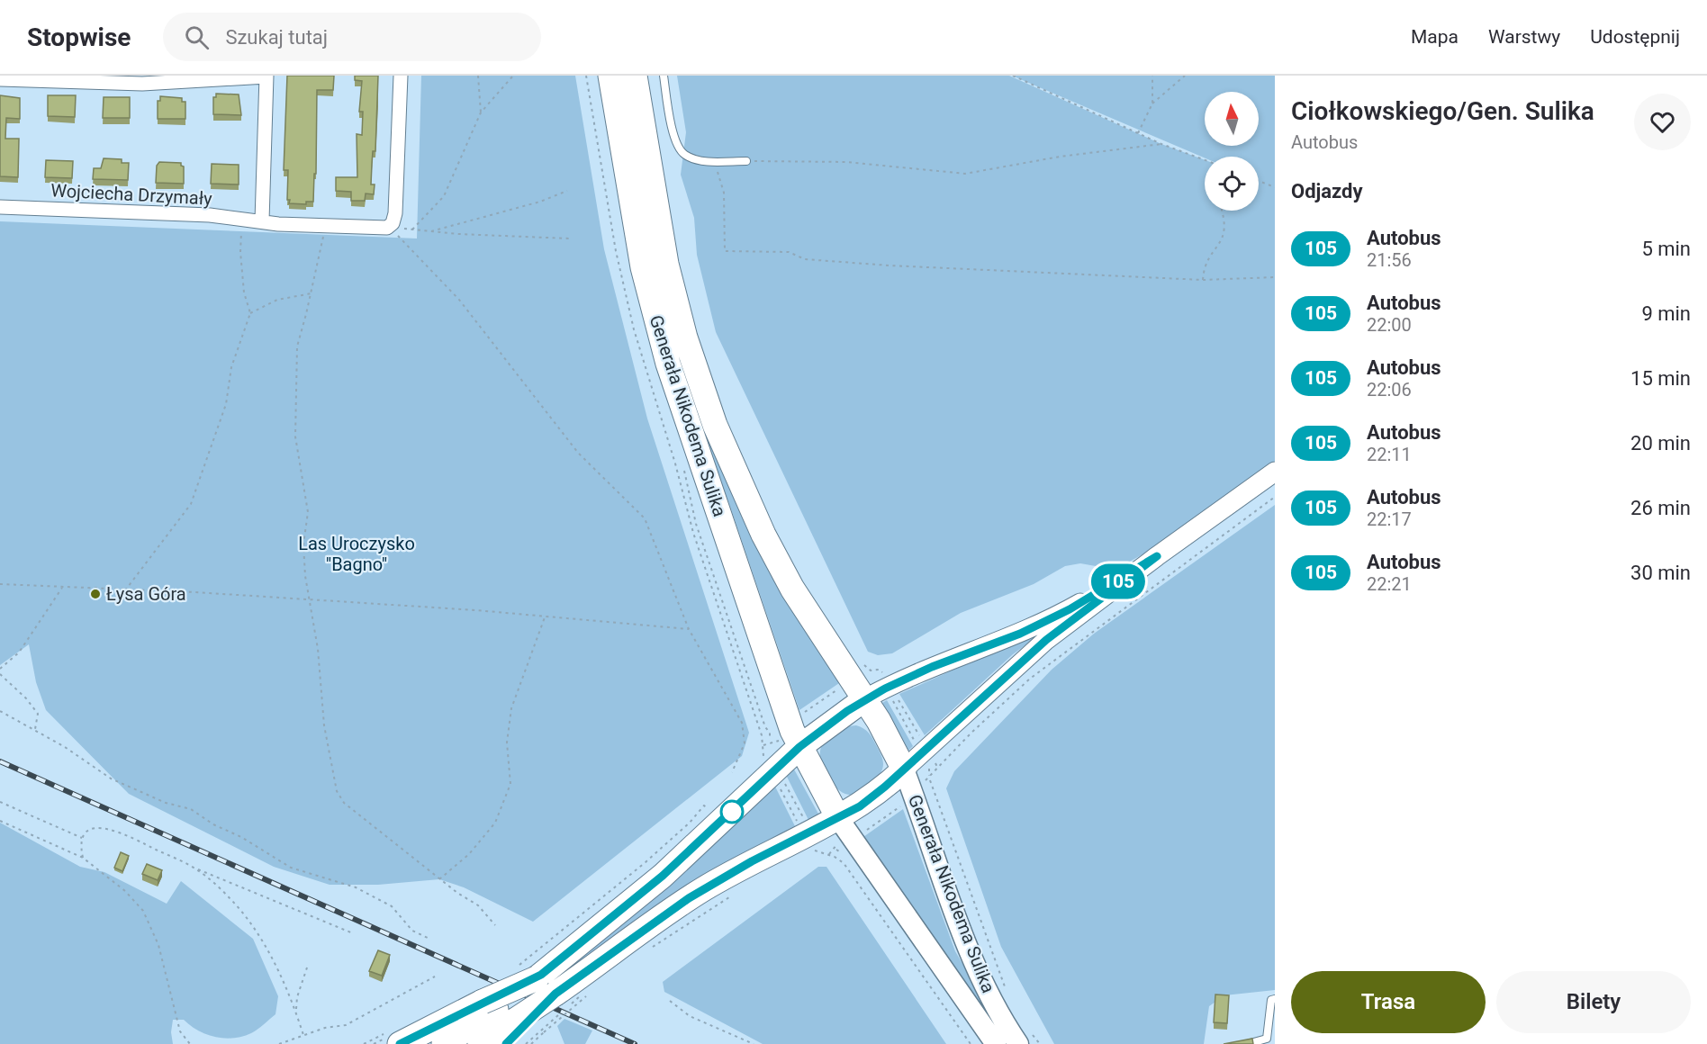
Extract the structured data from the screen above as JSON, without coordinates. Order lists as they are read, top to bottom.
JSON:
{
  "streets": {
    "highway": ["Generała Nikodema Sulika"],
    "street": ["Wojciecha Drzymały"]
  },
  "parks": ["Las Uroczysko \"Bagno\""],
  "places": ["Łysa Góra"],
  "lines": ["bus line 105"],
  "north": "top",
  "page": {
    "header": "Stopwise",
    "search": "Szukaj tutaj",
    "nav": ["Mapa", "Warstwy", "Udostępnij"],
    "on_map": "105",
    "heading": [
      ["Ciołkowskiego/Gen. Sulika", "Autobus"],
      "Odjazdy"
    ],
    "list": [
      {
        "mark": "105",
        "name": "Autobus",
        "note": "21:56",
        "value": "5 min"
      },
      {
        "mark": "105",
        "name": "Autobus",
        "note": "22:00",
        "value": "9 min"
      },
      {
        "mark": "105",
        "name": "Autobus",
        "note": "22:06",
        "value": "15 min"
      },
      {
        "mark": "105",
        "name": "Autobus",
        "note": "22:11",
        "value": "20 min"
      },
      {
        "mark": "105",
        "name": "Autobus",
        "note": "22:17",
        "value": "26 min"
      },
      {
        "mark": "105",
        "name": "Autobus",
        "note": "22:21",
        "value": "30 min"
      }
    ],
    "buttons": ["Trasa", "Bilety"]
  }
}
